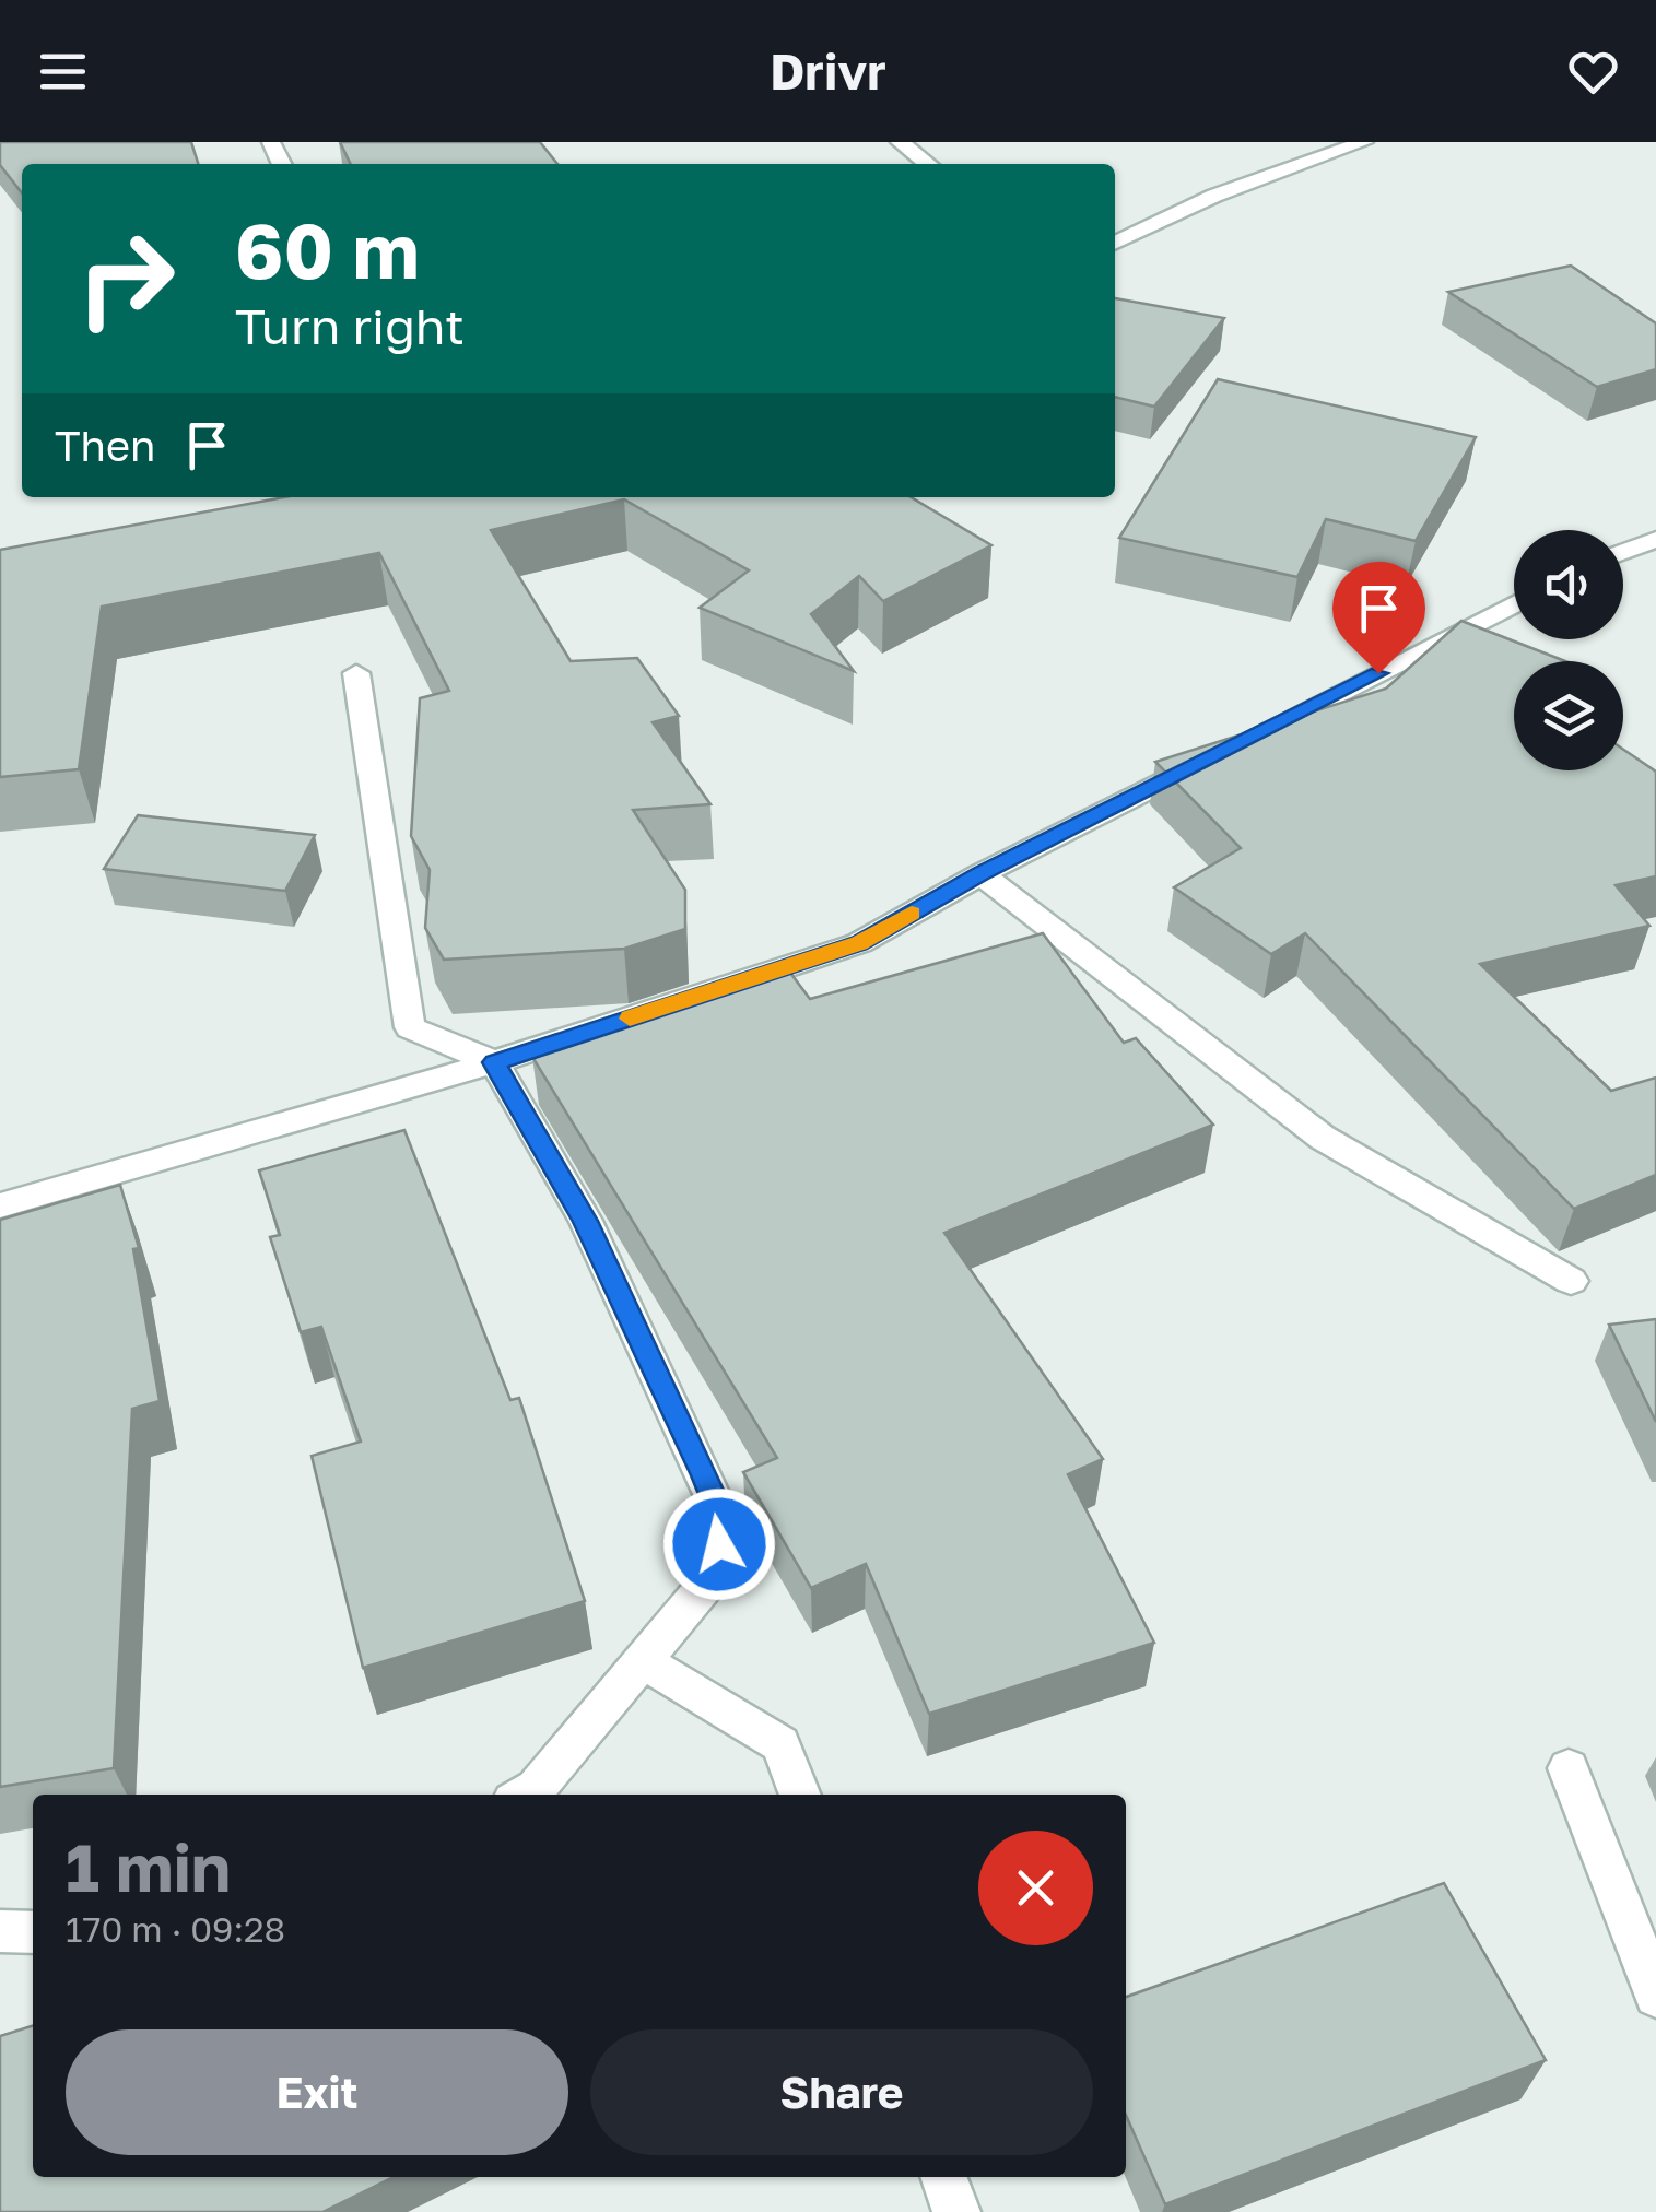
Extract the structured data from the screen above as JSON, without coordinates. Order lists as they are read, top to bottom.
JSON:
{
  "page": {
    "header": "Drivr",
    "turn": ["60 m", "Turn right"],
    "then": "Then",
    "heading": ["1 min", "170 m · 09:28"],
    "buttons": ["Exit", "Share"]
  }
}
